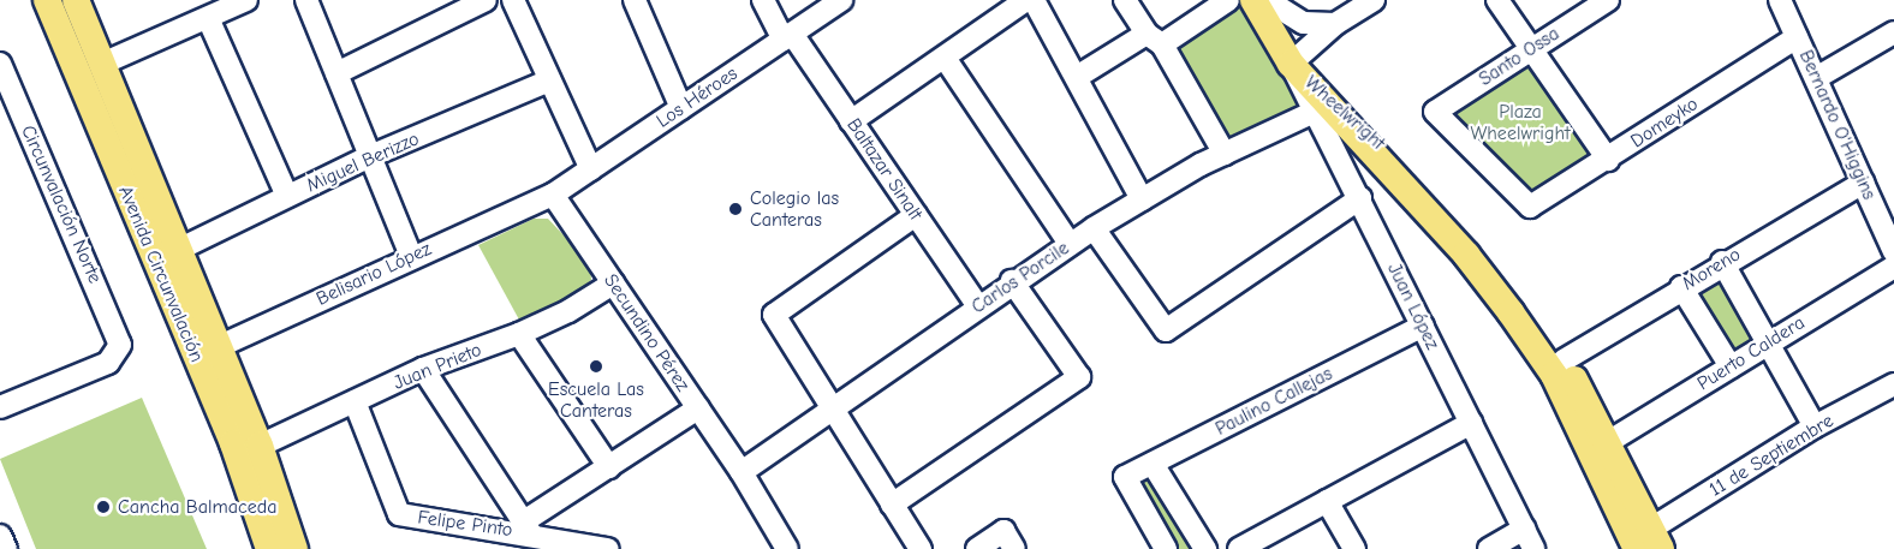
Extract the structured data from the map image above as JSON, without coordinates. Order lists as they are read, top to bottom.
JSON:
{
  "streets": {
    "main road": ["Wheelwright", "Avenida Circunvalación"],
    "street": [
      "Santo Ossa",
      "Los Héroes",
      "Domeyko",
      "Bernardo O'Higgins",
      "Miguel Berizzo",
      "Baltazar Sinalt",
      "Circunvalación Norte",
      "Moreno",
      "Belisario López",
      "Carlos Porcile",
      "Juan López",
      "Secundino Pérez",
      "Puerto Caldera",
      "Juan Prieto",
      "Paulino Callejas",
      "11 de Septiembre",
      "Felipe Pinto"
    ]
  },
  "crossings": [
    ["Santo Ossa", "Domeyko"],
    ["Los Héroes", "Baltazar Sinalt"],
    ["Los Héroes", "Belisario López"],
    ["Los Héroes", "Secundino Pérez"],
    ["Wheelwright", "Moreno"],
    ["Wheelwright", "Juan López"],
    ["Wheelwright", "Puerto Caldera"],
    ["Wheelwright", "11 de Septiembre"],
    ["Domeyko", "Bernardo O'Higgins"],
    ["Bernardo O'Higgins", "Moreno"],
    ["Miguel Berizzo", "Avenida Circunvalación"],
    ["Baltazar Sinalt", "Carlos Porcile"],
    ["Avenida Circunvalación", "Belisario López"],
    ["Avenida Circunvalación", "Juan Prieto"],
    ["Belisario López", "Secundino Pérez"],
    ["Carlos Porcile", "Juan López"],
    ["Carlos Porcile", "Secundino Pérez"],
    ["Juan López", "Paulino Callejas"],
    ["Secundino Pérez", "Juan Prieto"],
    ["Juan Prieto", "Felipe Pinto"]
  ],
  "parks": ["Plaza Wheelwright"],
  "places": ["Colegio las Canteras", "Escuela Las Canteras", "Cancha Balmaceda"]
}
